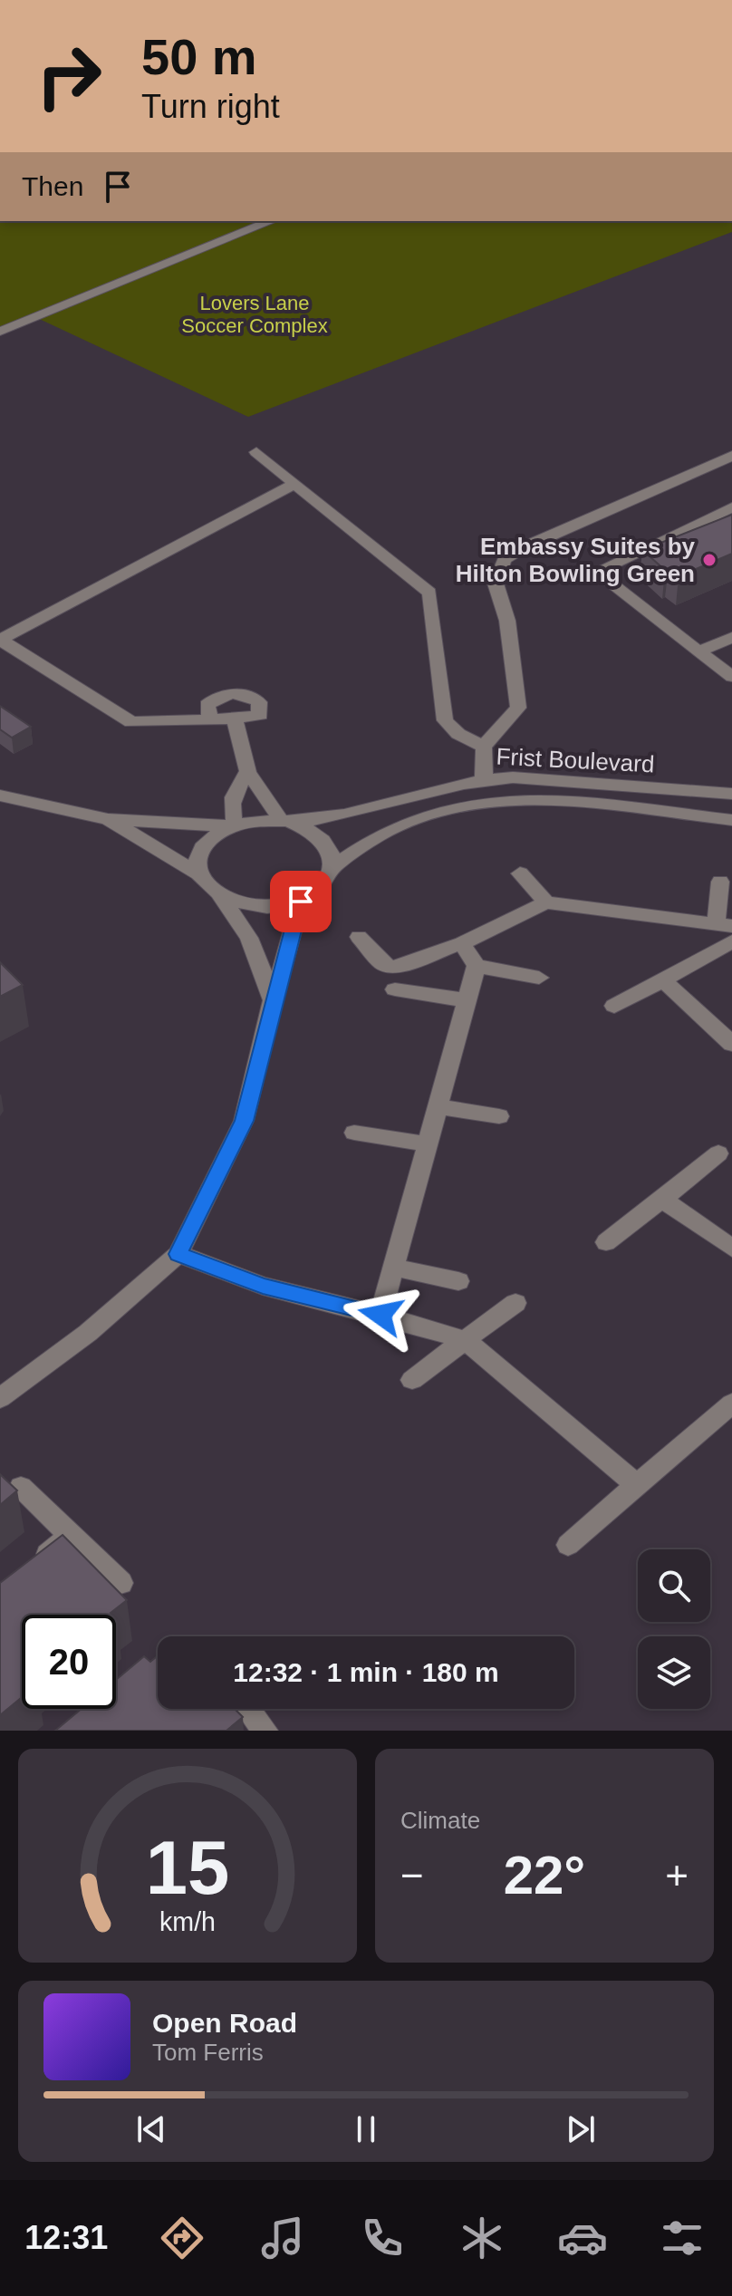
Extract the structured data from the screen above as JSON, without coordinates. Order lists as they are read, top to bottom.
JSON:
{
  "streets": {
    "street": ["Frist Boulevard"]
  },
  "parks": ["Lovers Lane Soccer Complex"],
  "places": ["Embassy Suites by Hilton Bowling Green"],
  "page": {
    "turn": ["50 m", "Turn right"],
    "then": "Then",
    "limit": "20",
    "trip": "12:32 · 1 min · 180 m",
    "tile": "Climate",
    "heat": ["−", "22°", "+"],
    "song": ["Open Road", "Tom Ferris"],
    "tabs": "12:31",
    "gauge": ["15", "km/h"]
  }
}
